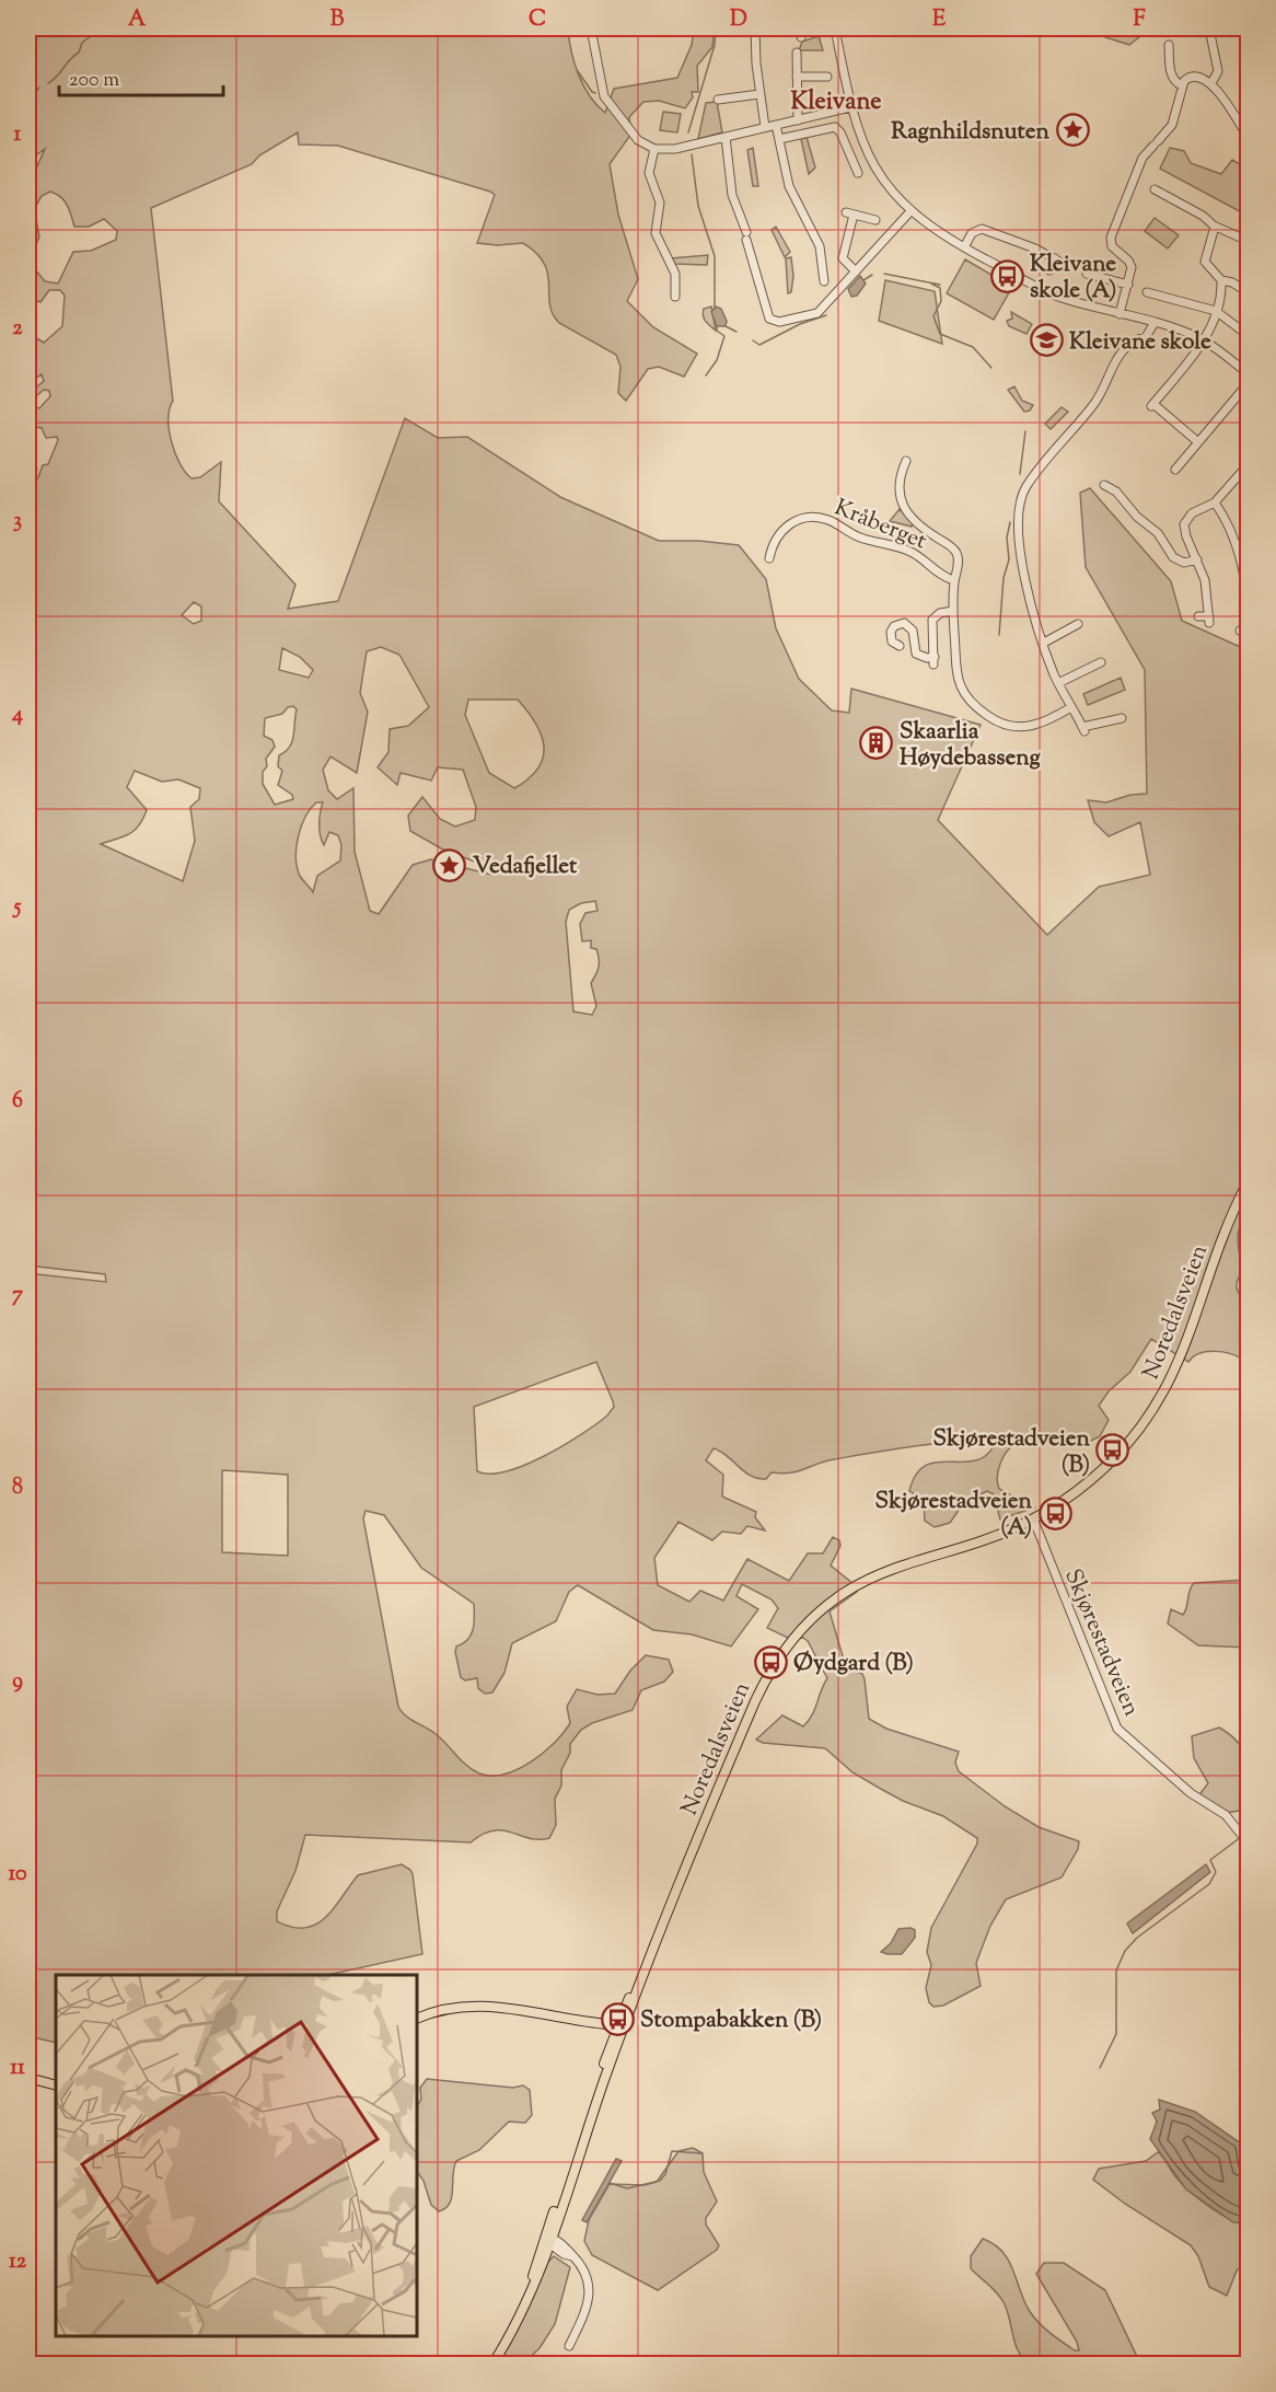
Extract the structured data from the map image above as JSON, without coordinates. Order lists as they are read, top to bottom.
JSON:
{
  "streets": {
    "main road": ["Noredalsveien"],
    "street": ["Kråberget", "Skjørestadveien"]
  },
  "crossings": [
    ["Noredalsveien", "Skjørestadveien"]
  ],
  "districts": ["Kleivane"],
  "places": {
    "place": ["Ragnhildsnuten", "Vedafjellet"],
    "bus stop": [
      "Kleivane skole (A)",
      "Skjørestadveien (B)",
      "Skjørestadveien (A)",
      "Øydgard (B)",
      "Stompabakken (B)"
    ],
    "school or university": ["Kleivane skole"],
    "building": ["Skaarlia Høydebasseng"]
  },
  "scale_bar": "200 m",
  "grid": {
    "columns": [
      "A",
      "B",
      "C",
      "D",
      "E",
      "F"
    ],
    "rows": [
      "1",
      "2",
      "3",
      "4",
      "5",
      "6",
      "7",
      "8",
      "9",
      "10",
      "11",
      "12"
    ]
  }
}
